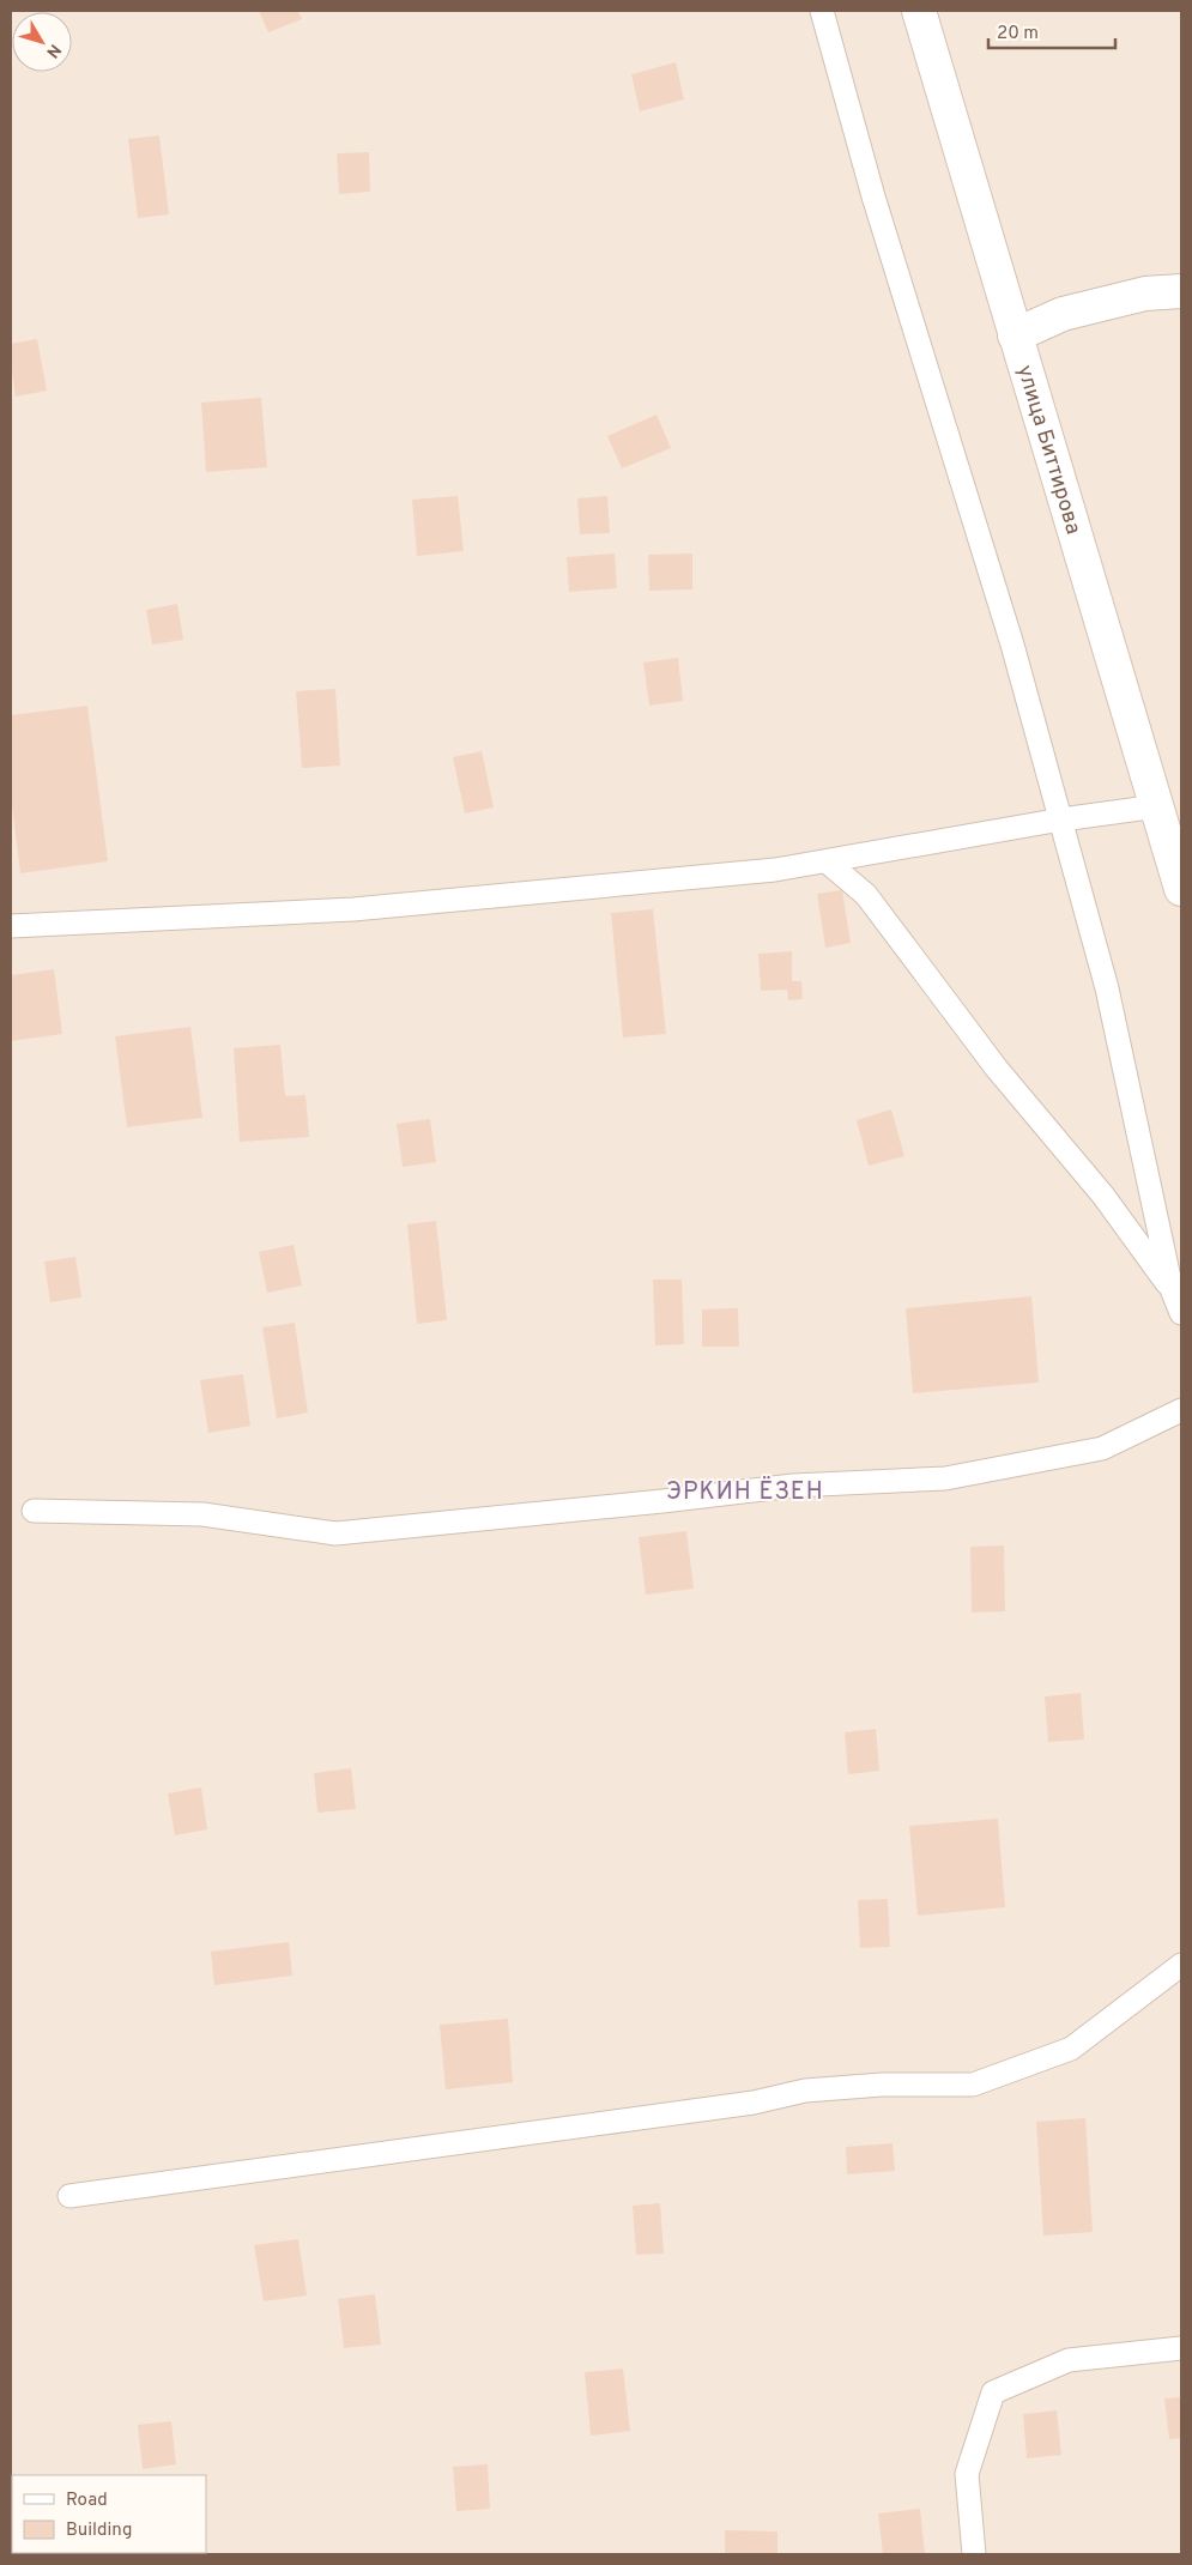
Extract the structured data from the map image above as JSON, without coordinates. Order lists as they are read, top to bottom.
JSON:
{
  "streets": {
    "street": ["улица Биттирова"]
  },
  "districts": ["ЭРКИН ЁЗЕН"],
  "legend": ["Road", "Building"],
  "scale_bar": "20 m",
  "north": "bottom right"
}
